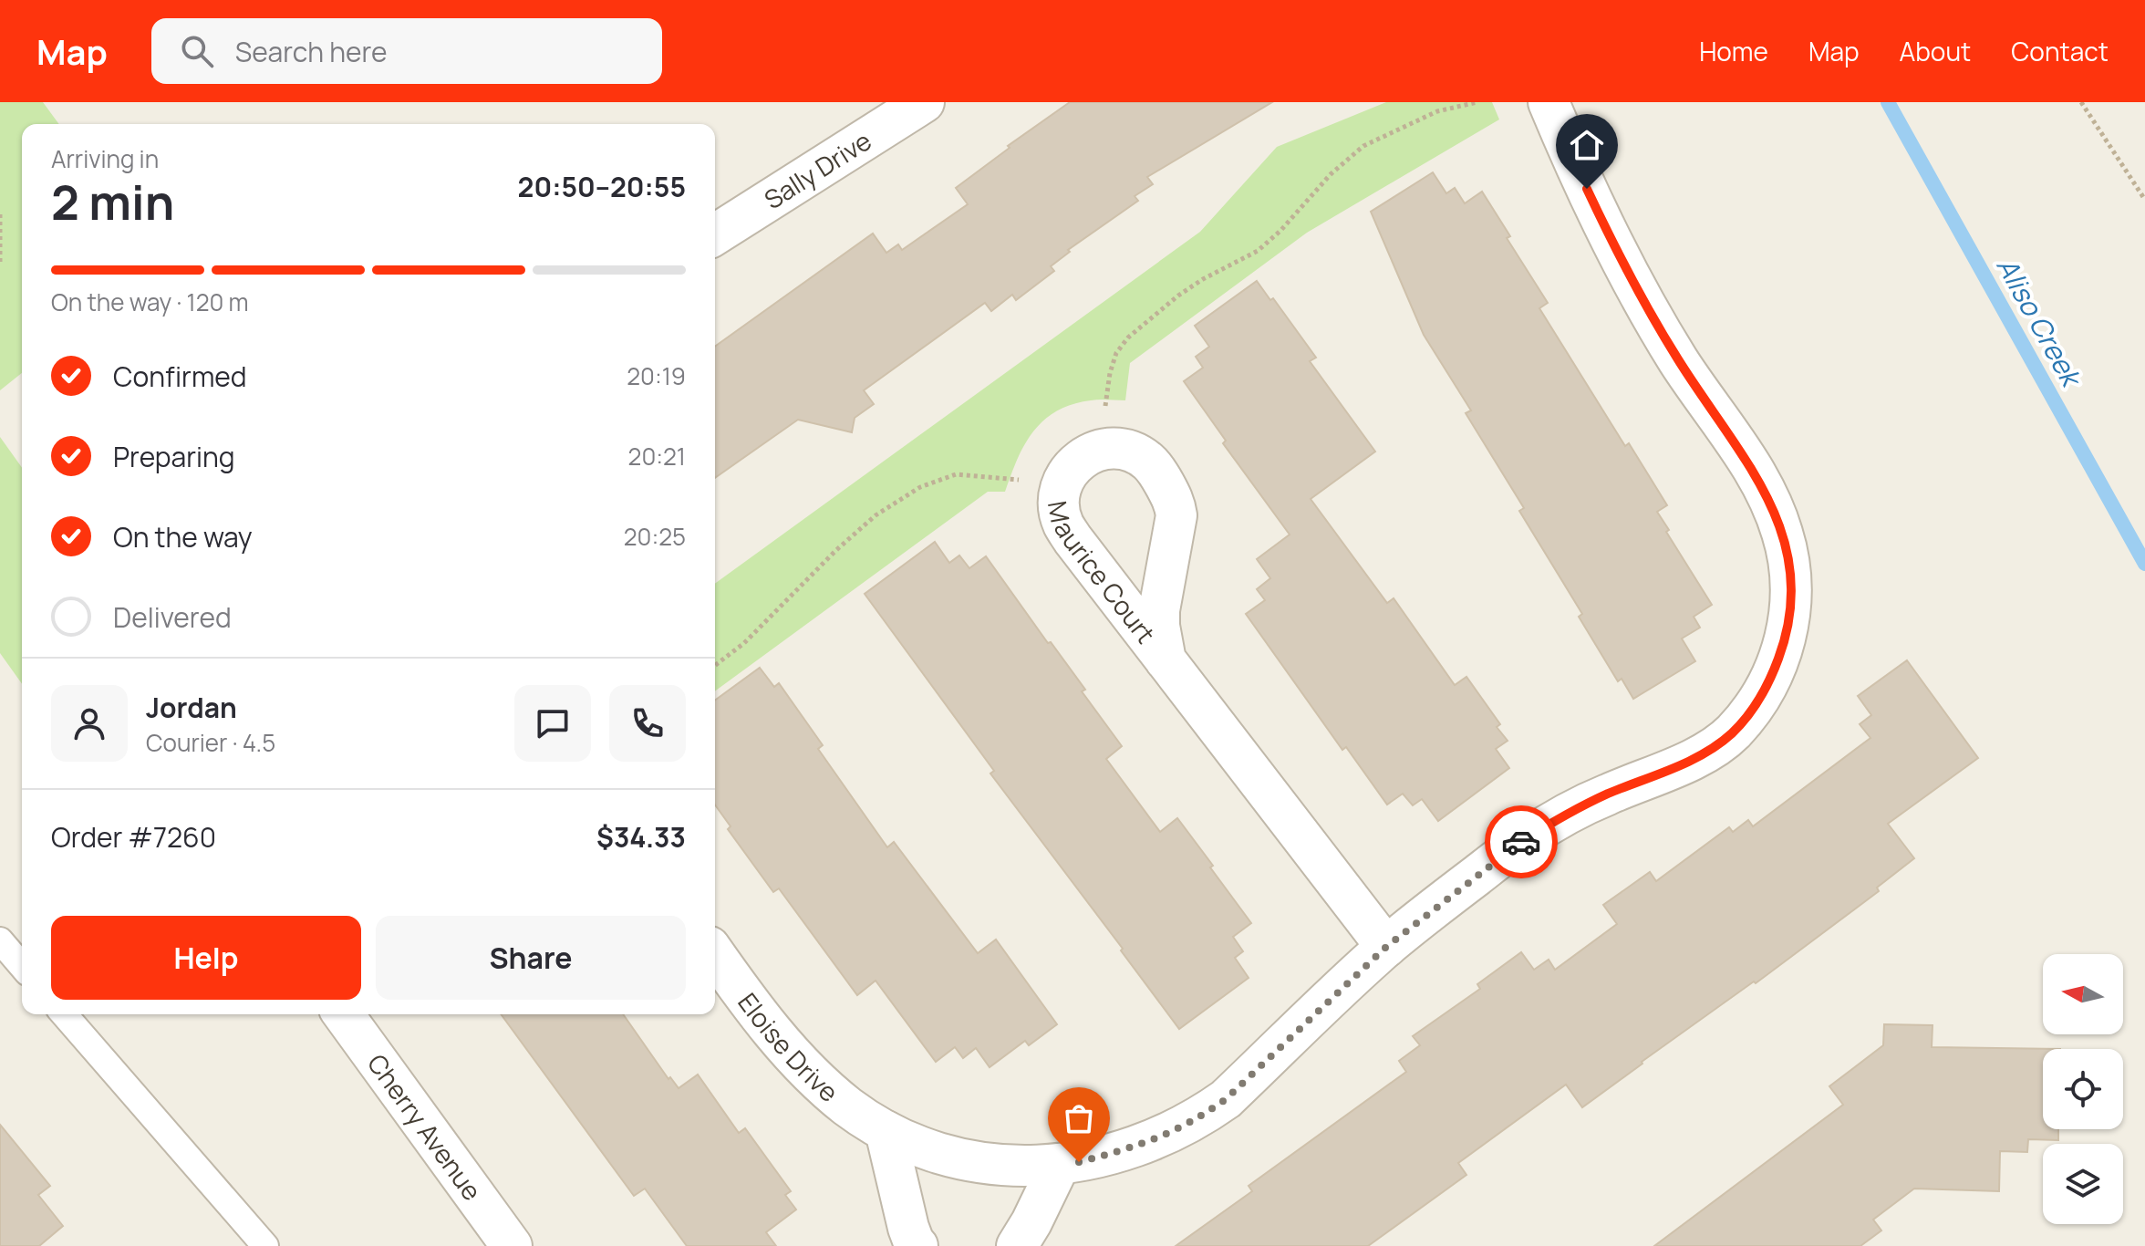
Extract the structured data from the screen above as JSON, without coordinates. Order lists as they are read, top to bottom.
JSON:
{
  "streets": {
    "street": [
      "Sally Drive",
      "Maurice Court",
      "Eloise Drive",
      "Cherry Avenue"
    ]
  },
  "crossings": [
    ["Maurice Court", "Eloise Drive"]
  ],
  "water": ["Aliso Creek"],
  "north": "left",
  "page": {
    "header": "Map",
    "search": "Search here",
    "nav": [
      "Home",
      "Map",
      "About",
      "Contact"
    ],
    "heading": ["2 min", "Arriving in", "20:50–20:55"],
    "panel": [
      "Jordan",
      "Courier · 4.5",
      "Order #7260",
      "$34.33"
    ],
    "bar": "On the way · 120 m",
    "list": [
      ["Confirmed", "20:19"],
      ["Preparing", "20:21"],
      ["On the way", "20:25"],
      "Delivered"
    ],
    "buttons": ["Help", "Share"]
  }
}
